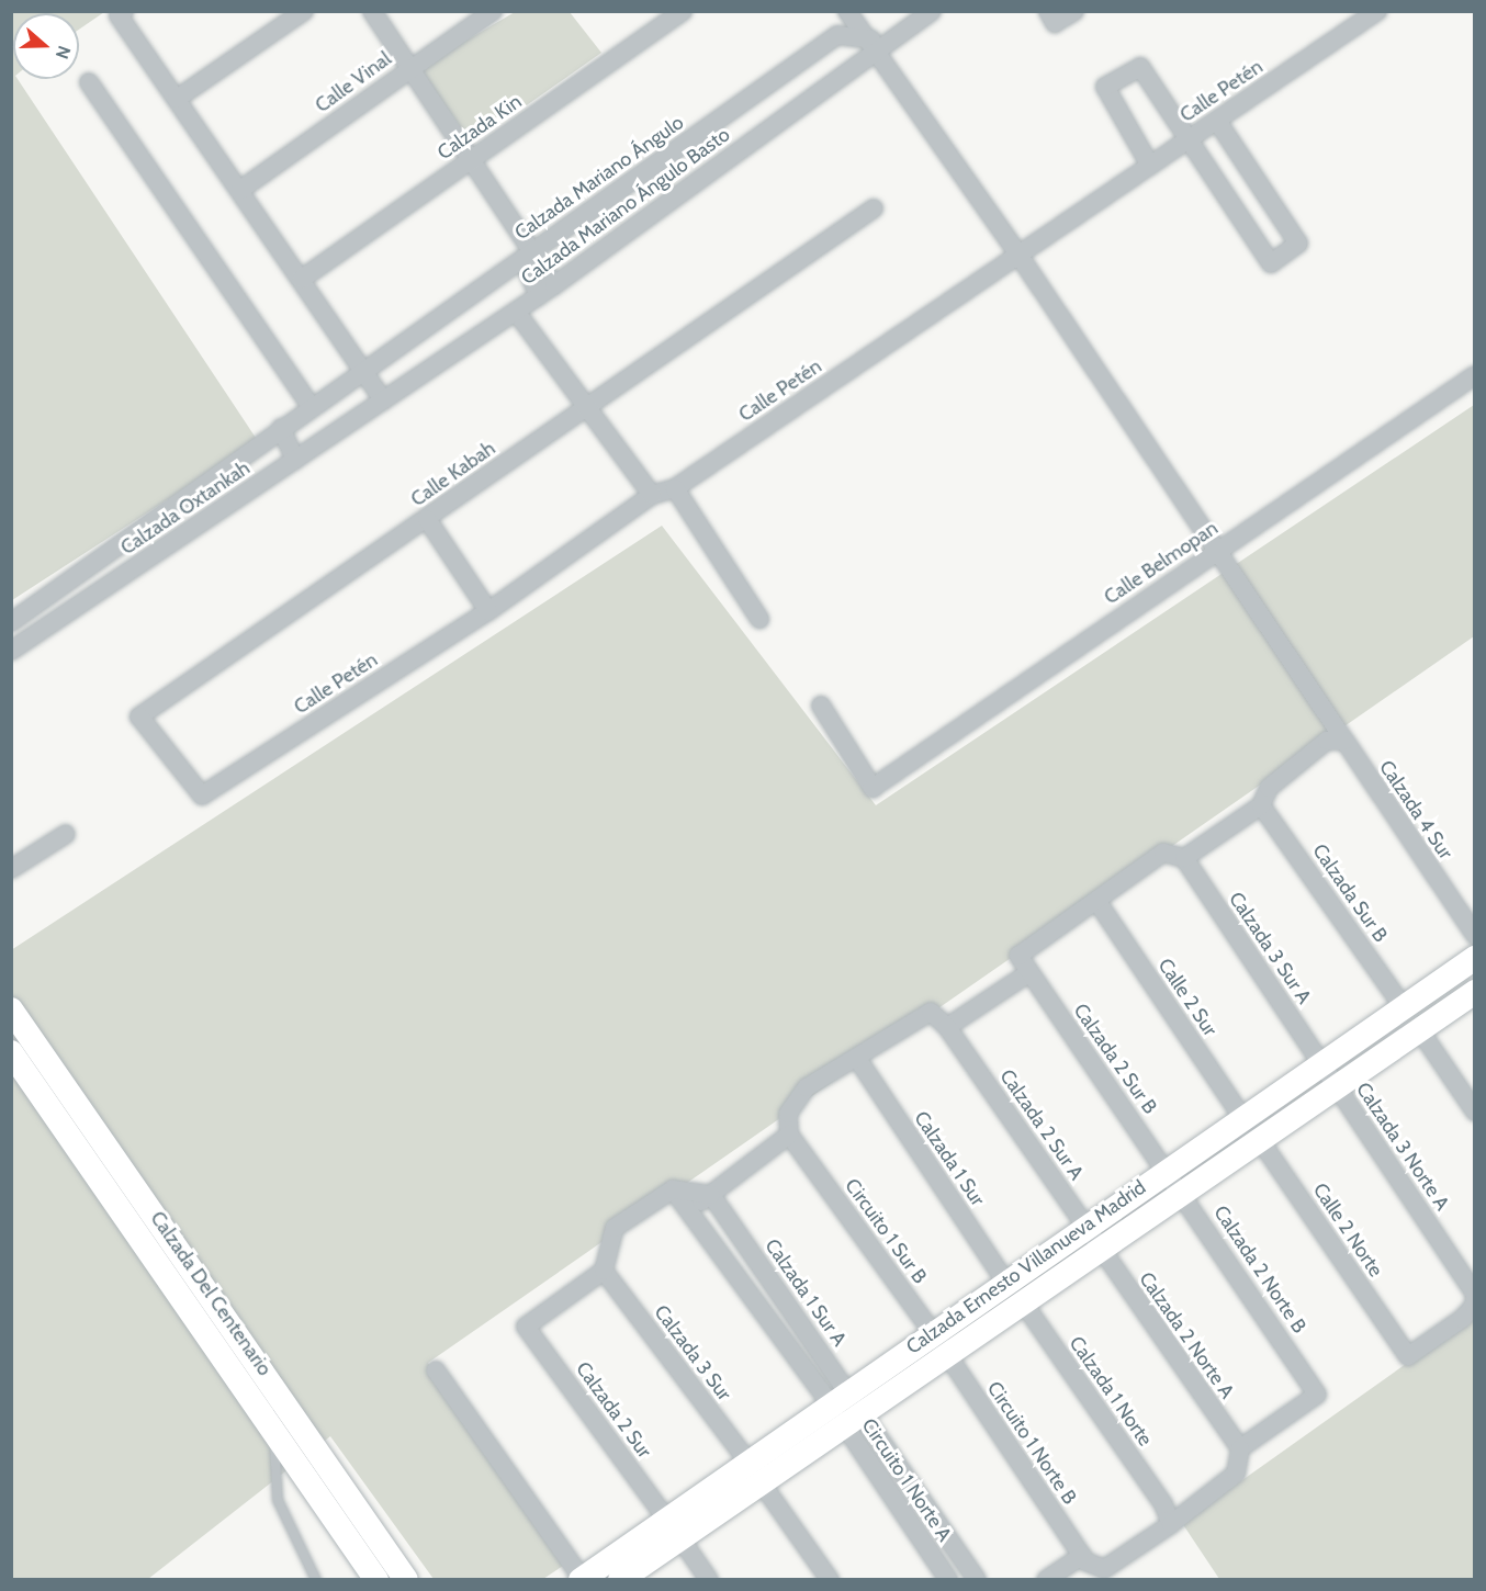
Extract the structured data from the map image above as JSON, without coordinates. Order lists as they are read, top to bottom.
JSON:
{
  "streets": {
    "street": [
      "Calle Vinal",
      "Calle Petén",
      "Calzada Kin",
      "Calzada Mariano Ángulo",
      "Calzada Mariano Ángulo Basto",
      "Calle Kabah",
      "Calzada Oxtankah",
      "Calle Belmopan",
      "Calzada 4 Sur",
      "Calzada Sur B",
      "Calzada 3 Sur A",
      "Calle 2 Sur",
      "Calzada 2 Sur B",
      "Calzada 2 Sur A",
      "Calzada 3 Norte A",
      "Calzada 1 Sur",
      "Calle 2 Norte",
      "Circuito 1 Sur B",
      "Calzada Ernesto Villanueva Madrid",
      "Calzada 2 Norte B",
      "Calzada 1 Sur A",
      "Calzada Del Centenario",
      "Calzada 2 Norte A",
      "Calzada 3 Sur",
      "Calzada 1 Norte",
      "Calzada 2 Sur",
      "Circuito 1 Norte B",
      "Circuito 1 Norte A"
    ]
  },
  "crossings": [
    ["Calle Petén", "Calle Kabah"],
    ["Calle Petén", "Calzada 4 Sur"],
    ["Calzada Mariano Ángulo", "Calzada Mariano Ángulo Basto"],
    ["Calzada Mariano Ángulo", "Calzada Oxtankah"],
    ["Calzada Mariano Ángulo", "Calzada 4 Sur"],
    ["Calzada Mariano Ángulo Basto", "Calzada Oxtankah"],
    ["Calzada Mariano Ángulo Basto", "Calzada 4 Sur"],
    ["Calle Belmopan", "Calzada 4 Sur"],
    ["Calzada Sur B", "Calzada Ernesto Villanueva Madrid"],
    ["Calzada 3 Sur A", "Calzada 3 Norte A"],
    ["Calzada 3 Sur A", "Calzada Ernesto Villanueva Madrid"],
    ["Calle 2 Sur", "Calzada Ernesto Villanueva Madrid"],
    ["Calzada 2 Sur B", "Calzada Ernesto Villanueva Madrid"],
    ["Calzada 2 Sur B", "Calzada 2 Norte B"],
    ["Calzada 2 Sur A", "Calzada Ernesto Villanueva Madrid"],
    ["Calzada 2 Sur A", "Calzada 2 Norte A"],
    ["Calzada 3 Norte A", "Calle 2 Norte"],
    ["Calzada 3 Norte A", "Calzada Ernesto Villanueva Madrid"],
    ["Calzada 1 Sur", "Calzada Ernesto Villanueva Madrid"],
    ["Calle 2 Norte", "Calzada Ernesto Villanueva Madrid"],
    ["Circuito 1 Sur B", "Calzada Ernesto Villanueva Madrid"],
    ["Circuito 1 Sur B", "Circuito 1 Norte B"],
    ["Calzada Ernesto Villanueva Madrid", "Calzada 2 Norte B"],
    ["Calzada Ernesto Villanueva Madrid", "Calzada 1 Sur A"],
    ["Calzada Ernesto Villanueva Madrid", "Calzada 2 Norte A"],
    ["Calzada Ernesto Villanueva Madrid", "Calzada 3 Sur"],
    ["Calzada Ernesto Villanueva Madrid", "Calzada 1 Norte"],
    ["Calzada Ernesto Villanueva Madrid", "Calzada 2 Sur"],
    ["Calzada Ernesto Villanueva Madrid", "Circuito 1 Norte B"],
    ["Calzada Ernesto Villanueva Madrid", "Circuito 1 Norte A"],
    ["Calzada 2 Norte B", "Calzada 2 Norte A"],
    ["Calzada 1 Sur A", "Circuito 1 Norte A"],
    ["Calzada 3 Sur", "Calzada 2 Sur"]
  ],
  "north": "right"
}
